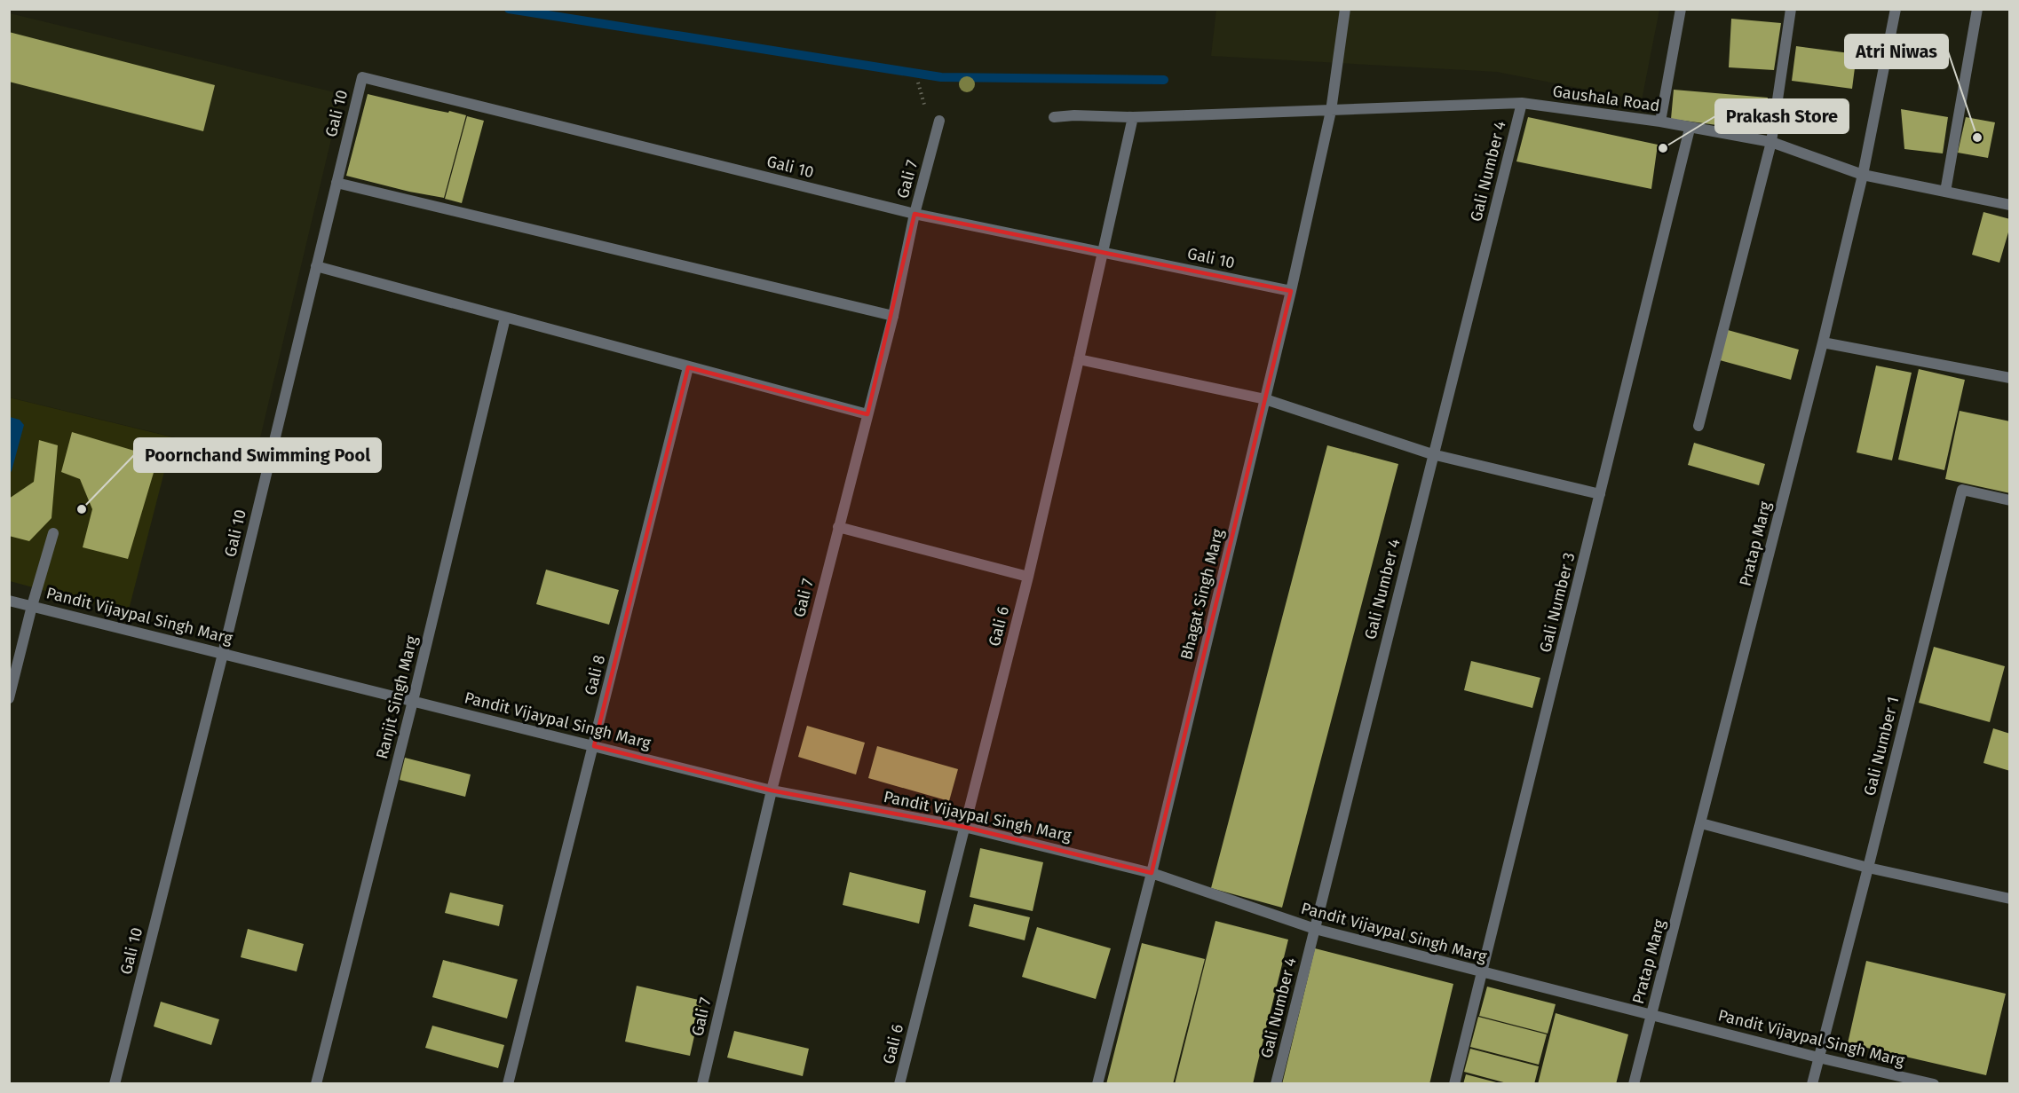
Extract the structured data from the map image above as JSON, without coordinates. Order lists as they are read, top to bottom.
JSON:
{
  "streets": {
    "street": [
      "Gaushala Road",
      "Gali 10",
      "Gali Number 4",
      "Gali 7",
      "Pratap Marg",
      "Bhagat Singh Marg",
      "Gali Number 3",
      "Pandit Vijaypal Singh Marg",
      "Gali 6",
      "Gali 8",
      "Ranjit Singh Marg",
      "Gali Number 1"
    ]
  },
  "crossings": [
    ["Gaushala Road", "Gali Number 4"],
    ["Gaushala Road", "Pratap Marg"],
    ["Gaushala Road", "Bhagat Singh Marg"],
    ["Gaushala Road", "Gali Number 3"],
    ["Gaushala Road", "Gali 6"],
    ["Gali 10", "Gali 7"],
    ["Gali 10", "Bhagat Singh Marg"],
    ["Gali 10", "Pandit Vijaypal Singh Marg"],
    ["Gali 10", "Gali 6"],
    ["Gali Number 4", "Pandit Vijaypal Singh Marg"],
    ["Gali 7", "Pandit Vijaypal Singh Marg"],
    ["Pratap Marg", "Pandit Vijaypal Singh Marg"],
    ["Bhagat Singh Marg", "Pandit Vijaypal Singh Marg"],
    ["Gali Number 3", "Pandit Vijaypal Singh Marg"],
    ["Pandit Vijaypal Singh Marg", "Gali 6"],
    ["Pandit Vijaypal Singh Marg", "Gali 8"],
    ["Pandit Vijaypal Singh Marg", "Ranjit Singh Marg"],
    ["Pandit Vijaypal Singh Marg", "Gali Number 1"]
  ],
  "places": ["Atri Niwas", "Prakash Store", "Poornchand Swimming Pool"]
}
